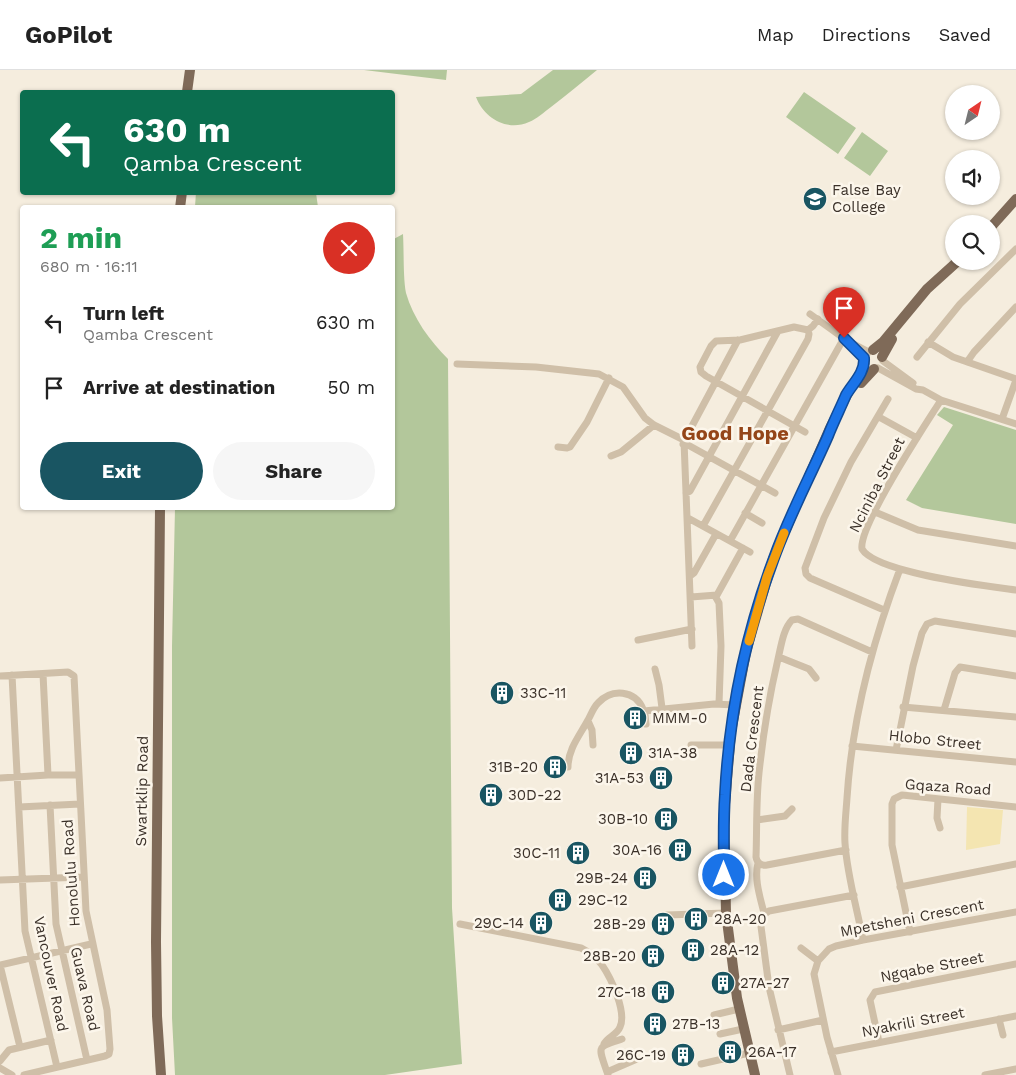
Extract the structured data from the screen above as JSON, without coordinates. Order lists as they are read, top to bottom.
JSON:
{
  "streets": {
    "main road": ["Swartklip Road"],
    "street": [
      "Nciniba Street",
      "Dada Crescent",
      "Hlobo Street",
      "Gqaza Road",
      "Honolulu Road",
      "Mpetsheni Crescent",
      "Ngqabe Street",
      "Vancouver Road",
      "Guava Road",
      "Nyakrili Street"
    ]
  },
  "crossings": [
    ["Gqaza Road", "Mpetsheni Crescent"],
    ["Honolulu Road", "Vancouver Road"],
    ["Honolulu Road", "Guava Road"],
    ["Ngqabe Street", "Nyakrili Street"]
  ],
  "districts": ["Good Hope"],
  "places": {
    "school or university": ["False Bay College"],
    "building": [
      "33C-11",
      "MMM-0",
      "31A-38",
      "31B-20",
      "31A-53",
      "30D-22",
      "30B-10",
      "30A-16",
      "30C-11",
      "29B-24",
      "29C-12",
      "28A-20",
      "29C-14",
      "28B-29",
      "28A-12",
      "28B-20",
      "27A-27",
      "27C-18",
      "27B-13",
      "26A-17",
      "26C-19"
    ]
  },
  "north": "top right",
  "page": {
    "header": "GoPilot",
    "nav": ["Map", "Directions", "Saved"],
    "turn": ["630 m", "Qamba Crescent"],
    "heading": ["2 min", "680 m · 16:11"],
    "list": [
      {
        "name": "Turn left",
        "note": "Qamba Crescent",
        "value": "630 m"
      },
      {
        "name": "Arrive at destination",
        "value": "50 m"
      }
    ],
    "buttons": ["Exit", "Share"]
  }
}
